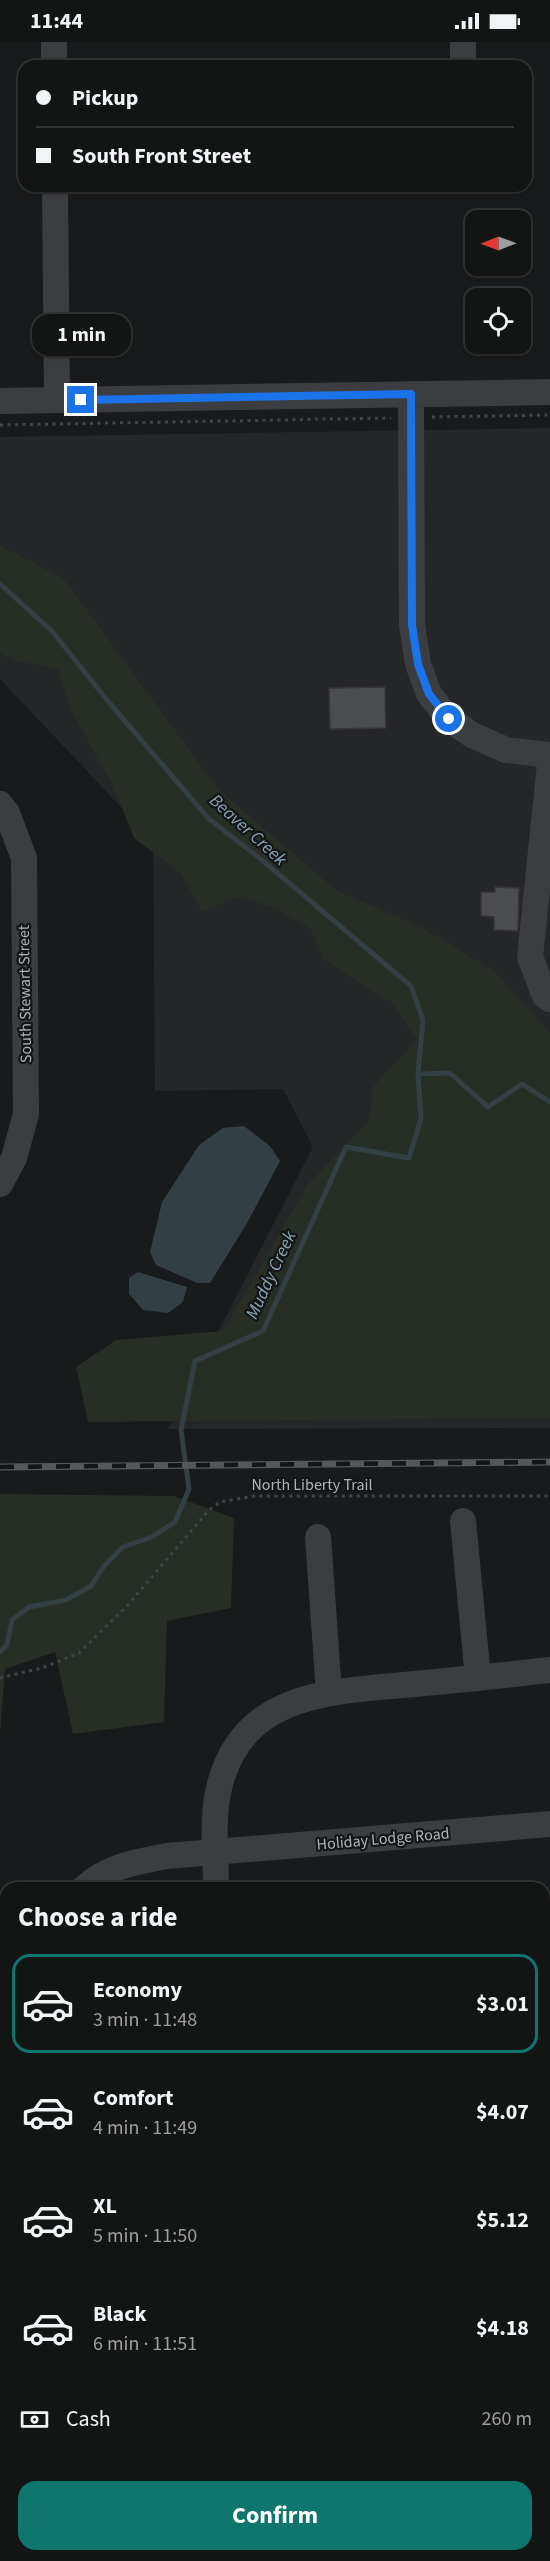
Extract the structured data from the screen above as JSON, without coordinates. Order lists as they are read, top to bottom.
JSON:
{
  "streets": {
    "street": ["South Stewart Street", "Holiday Lodge Road"],
    "path": ["North Liberty Trail"]
  },
  "water": ["Beaver Creek", "Muddy Creek"],
  "north": "left",
  "page": {
    "status": "11:44",
    "banner": ["Pickup", "South Front Street"],
    "bubble": "1 min",
    "heading": "Choose a ride",
    "list": [
      {
        "name": "Economy",
        "note": "3 min · 11:48",
        "value": "$3.01"
      },
      {
        "name": "Comfort",
        "note": "4 min · 11:49",
        "value": "$4.07"
      },
      {
        "name": "XL",
        "note": "5 min · 11:50",
        "value": "$5.12"
      },
      {
        "name": "Black",
        "note": "6 min · 11:51",
        "value": "$4.18"
      }
    ],
    "pay": ["Cash", "260 m"],
    "buttons": "Confirm"
  }
}
